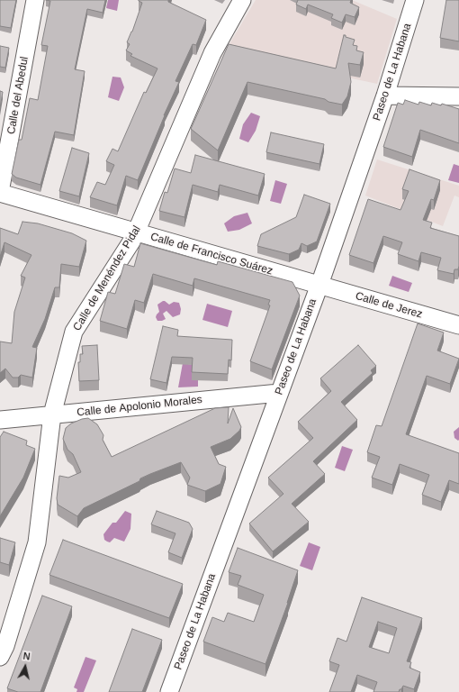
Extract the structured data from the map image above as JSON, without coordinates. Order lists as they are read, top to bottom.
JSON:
{
  "streets": {
    "street": [
      "Paseo de La Habana",
      "Calle del Abedul",
      "Calle de Francisco Suárez",
      "Calle de Menéndez Pidal",
      "Calle de Jerez",
      "Calle de Apolonio Morales"
    ]
  },
  "crossings": [
    ["Paseo de La Habana", "Calle de Francisco Suárez"],
    ["Paseo de La Habana", "Calle de Jerez"],
    ["Paseo de La Habana", "Calle de Apolonio Morales"],
    ["Calle del Abedul", "Calle de Francisco Suárez"],
    ["Calle de Francisco Suárez", "Calle de Menéndez Pidal"],
    ["Calle de Francisco Suárez", "Calle de Jerez"],
    ["Calle de Menéndez Pidal", "Calle de Apolonio Morales"]
  ],
  "north": "top"
}
